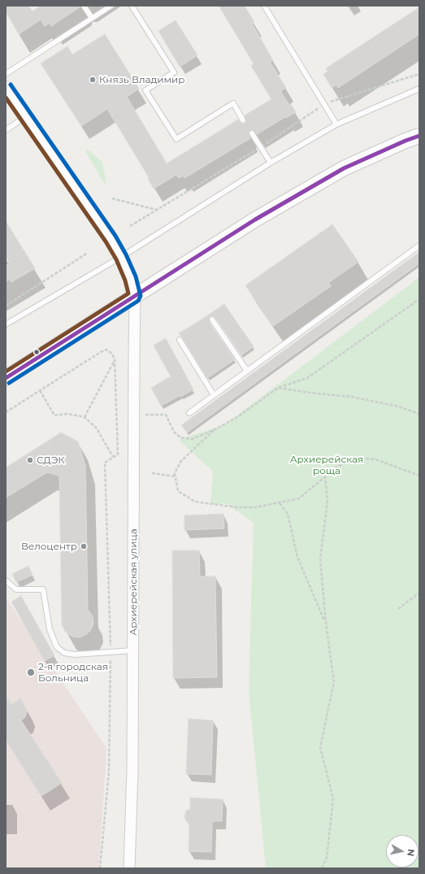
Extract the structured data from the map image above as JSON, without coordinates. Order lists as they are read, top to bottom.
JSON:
{
  "streets": {
    "street": ["Архиерейская улица"]
  },
  "parks": ["Архиерейская роща"],
  "places": [
    "Князь Владимир",
    "СДЭК",
    "Велоцентр",
    "2-я городская Больница"
  ],
  "north": "right"
}
